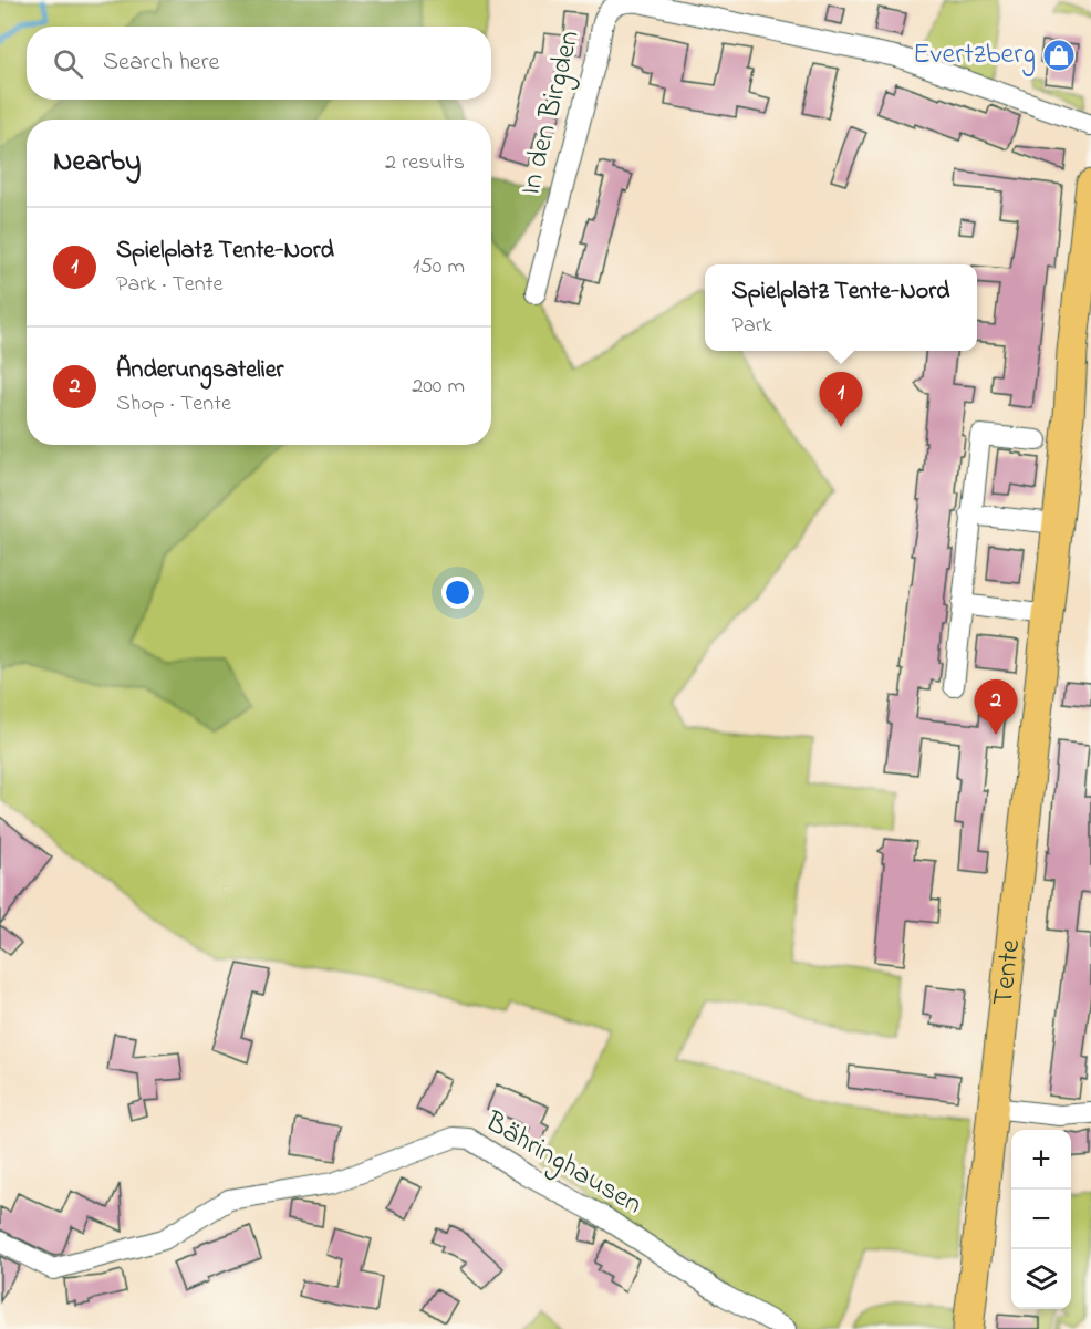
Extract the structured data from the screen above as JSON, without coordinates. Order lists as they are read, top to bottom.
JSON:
{
  "streets": {
    "main road": ["Tente"],
    "street": ["In den Birgden", "Bähringhausen"]
  },
  "places": {
    "shop": ["Evertzberg"]
  },
  "page": {
    "search": "Search here",
    "heading": ["Nearby", "2 results"],
    "list": [
      {
        "mark": "1",
        "name": "Spielplatz Tente-Nord",
        "note": "Park · Tente",
        "value": "150 m"
      },
      {
        "mark": "2",
        "name": "Änderungsatelier",
        "note": "Shop · Tente",
        "value": "200 m"
      }
    ],
    "popup": ["Spielplatz Tente-Nord", "Park"],
    "pins": ["1", "2"],
    "map_buttons": ["+", "−"]
  }
}
